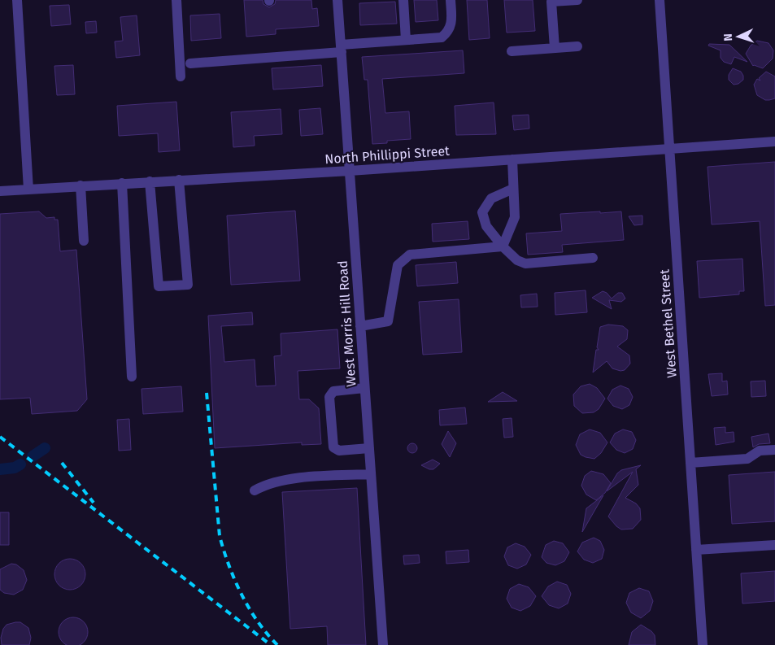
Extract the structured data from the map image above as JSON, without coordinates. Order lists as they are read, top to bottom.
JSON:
{
  "streets": {
    "street": ["North Phillippi Street", "West Morris Hill Road", "West Bethel Street"]
  },
  "crossings": [
    ["North Phillippi Street", "West Morris Hill Road"],
    ["North Phillippi Street", "West Bethel Street"]
  ],
  "north": "left"
}
